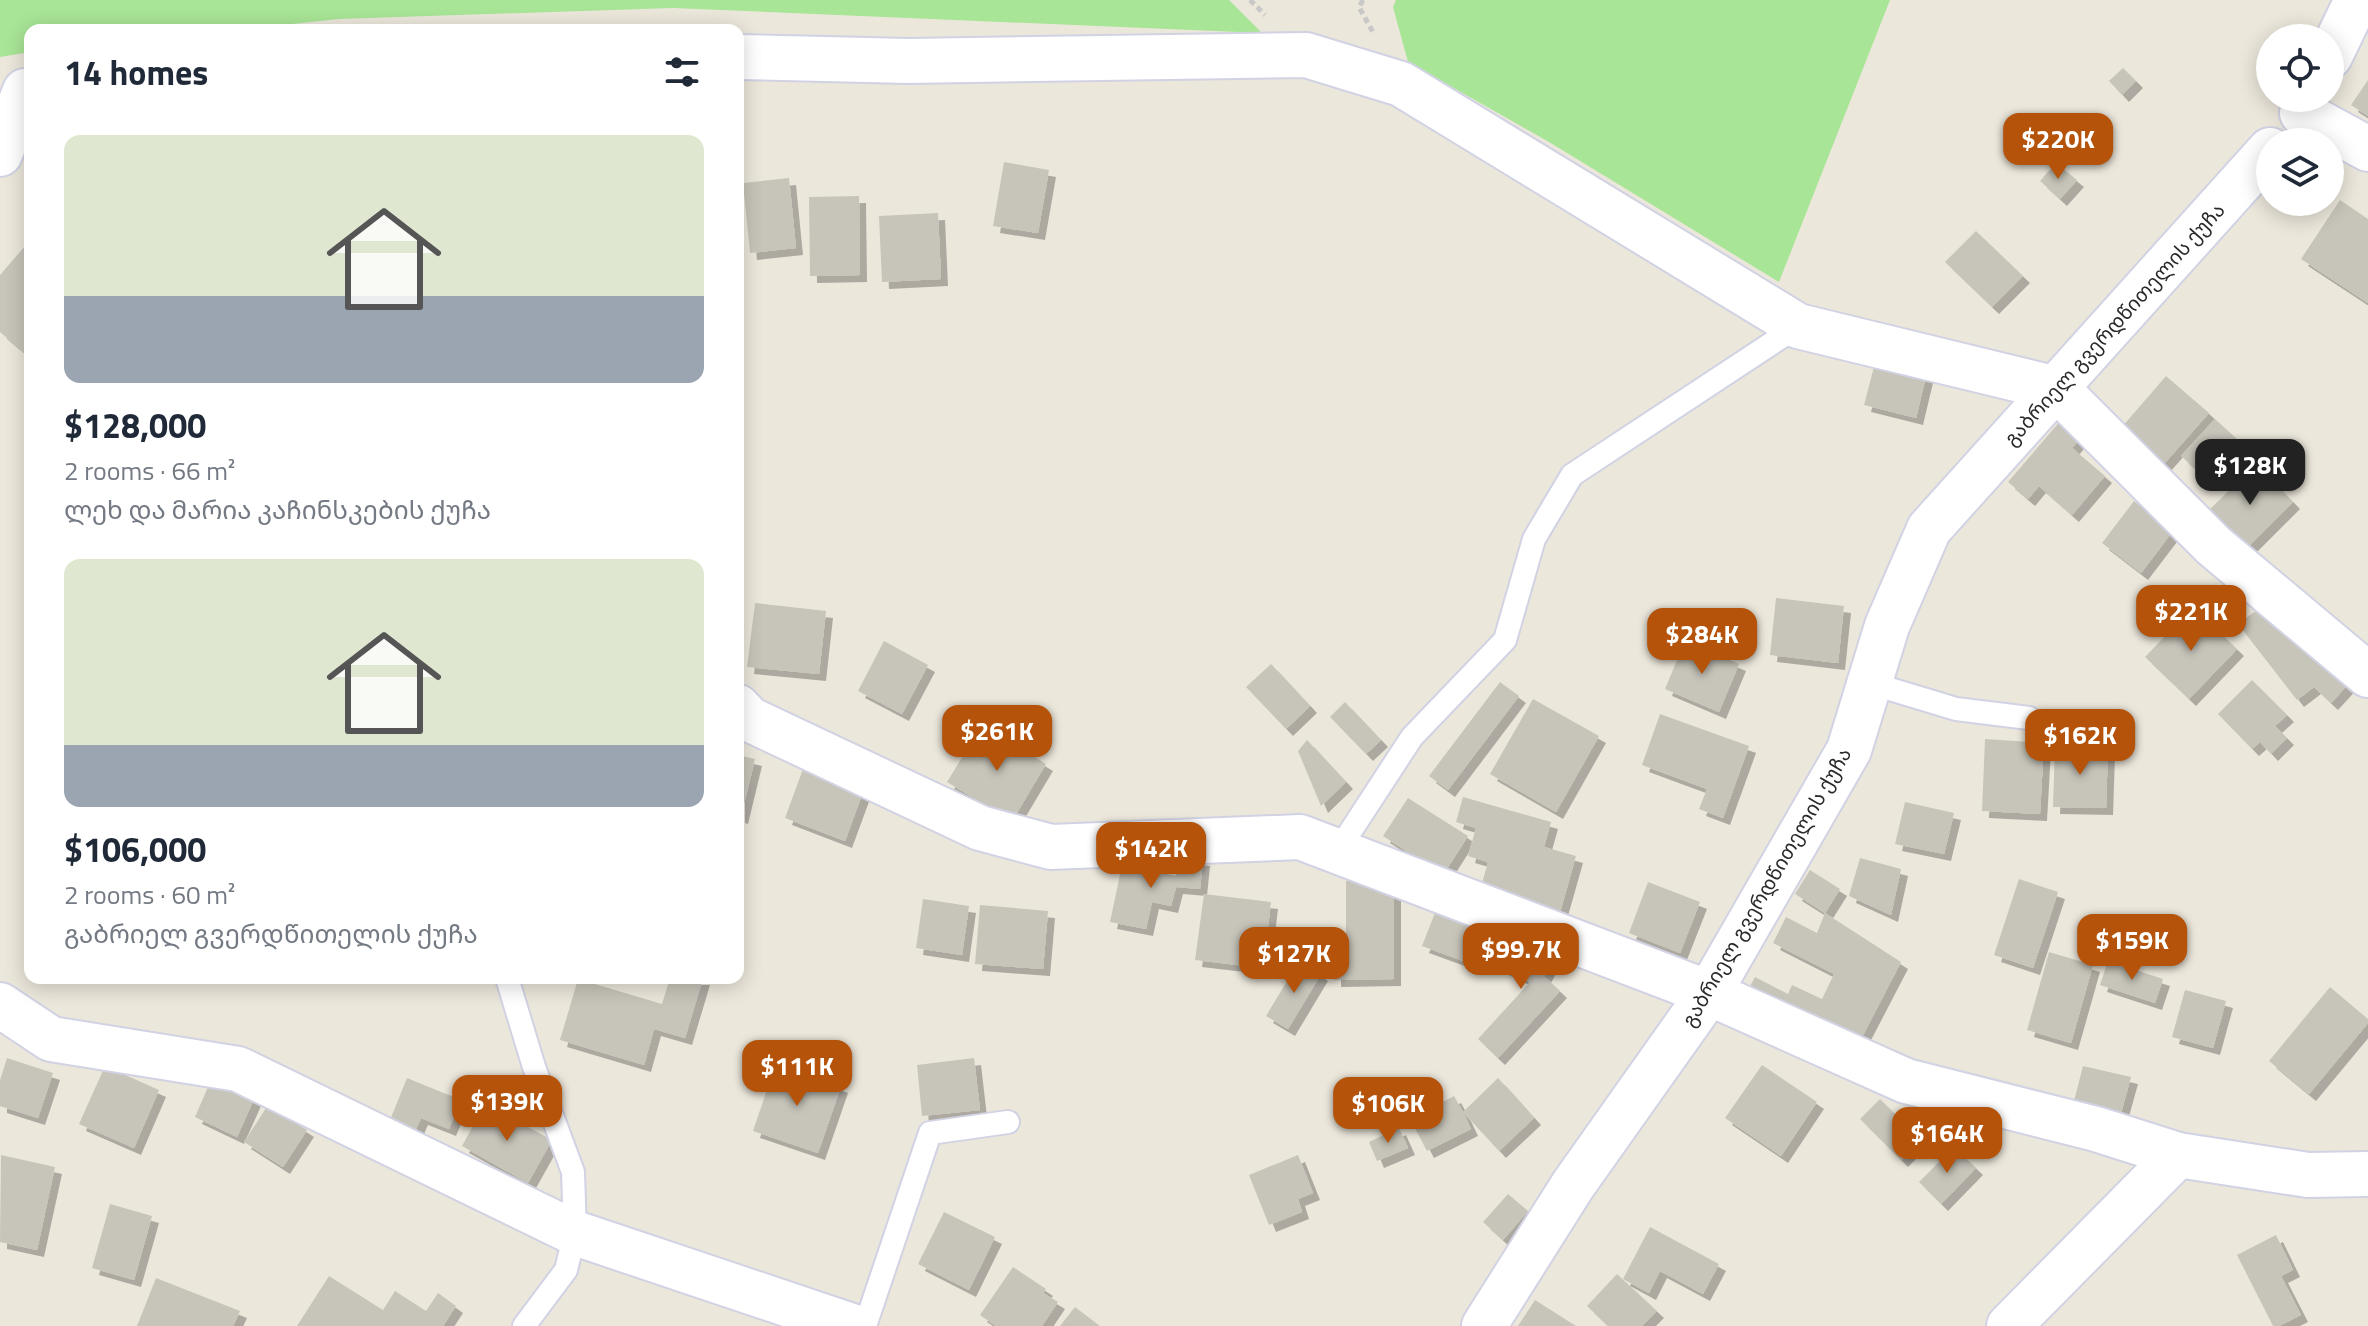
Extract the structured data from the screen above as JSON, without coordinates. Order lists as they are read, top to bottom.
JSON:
{
  "streets": {
    "street": ["გაბრიელ გვერდწითელის ქუჩა"]
  },
  "page": {
    "heading": "14 homes",
    "price": [
      "$220K",
      "$128K",
      "$221K",
      "$284K",
      "$261K",
      "$162K",
      "$142K",
      "$159K",
      "$99.7K",
      "$127K",
      "$111K",
      "$139K",
      "$106K",
      "$164K"
    ],
    "list": [
      {
        "name": "$128,000",
        "note": "2 rooms · 66 m² · ლეხ და მარია კაჩინსკების ქუჩა"
      },
      {
        "name": "$106,000",
        "note": "2 rooms · 60 m² · გაბრიელ გვერდწითელის ქუჩა"
      }
    ]
  }
}
